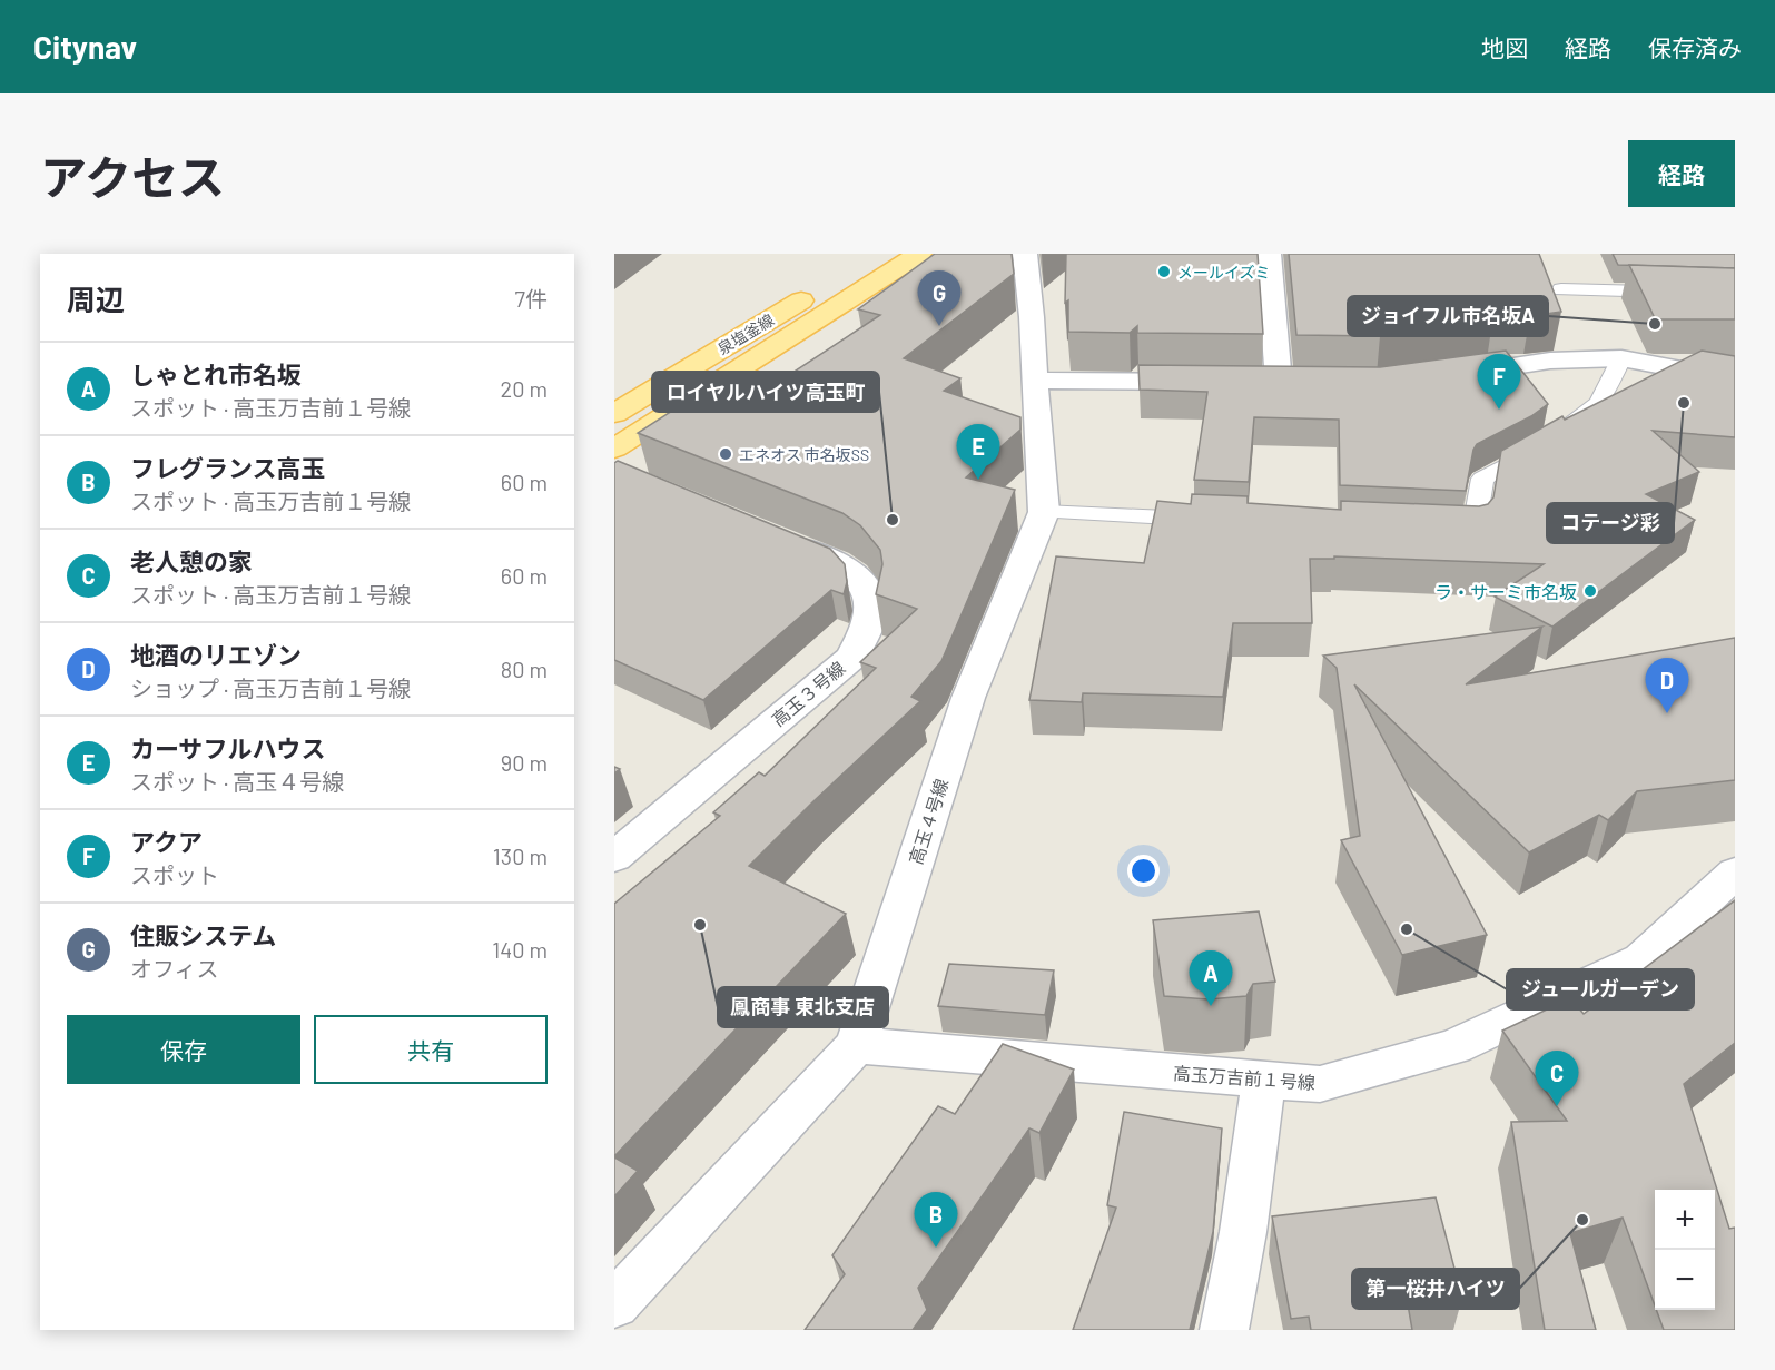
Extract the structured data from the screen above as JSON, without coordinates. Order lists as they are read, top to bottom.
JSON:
{
  "streets": {
    "main road": ["泉塩釜線"],
    "street": ["高玉３号線", "高玉４号線", "高玉万吉前１号線"]
  },
  "crossings": [
    ["高玉４号線", "高玉万吉前１号線"]
  ],
  "places": [
    "メールイズミ",
    "ジョイフル市名坂A",
    "コテージ彩",
    "エネオス 市名坂SS",
    "ロイヤルハイツ高玉町",
    "ラ・サーミ市名坂",
    "鳳商事 東北支店",
    "ジュールガーデン",
    "第一桜井ハイツ"
  ],
  "page": {
    "header": "Citynav",
    "nav": ["地図", "経路", "保存済み"],
    "title": "アクセス",
    "buttons": [
      "経路",
      ["保存", "共有"]
    ],
    "heading": ["周辺", "7件"],
    "pins": [
      "G",
      "F",
      "E",
      "D",
      "A",
      "C",
      "B"
    ],
    "list": [
      {
        "mark": "A",
        "name": "しゃとれ市名坂",
        "note": "スポット · 高玉万吉前１号線",
        "value": "20 m"
      },
      {
        "mark": "B",
        "name": "フレグランス高玉",
        "note": "スポット · 高玉万吉前１号線",
        "value": "60 m"
      },
      {
        "mark": "C",
        "name": "老人憩の家",
        "note": "スポット · 高玉万吉前１号線",
        "value": "60 m"
      },
      {
        "mark": "D",
        "name": "地酒のリエゾン",
        "note": "ショップ · 高玉万吉前１号線",
        "value": "80 m"
      },
      {
        "mark": "E",
        "name": "カーサフルハウス",
        "note": "スポット · 高玉４号線",
        "value": "90 m"
      },
      {
        "mark": "F",
        "name": "アクア",
        "note": "スポット",
        "value": "130 m"
      },
      {
        "mark": "G",
        "name": "住販システム",
        "note": "オフィス",
        "value": "140 m"
      }
    ],
    "map_buttons": ["+", "−"]
  }
}
